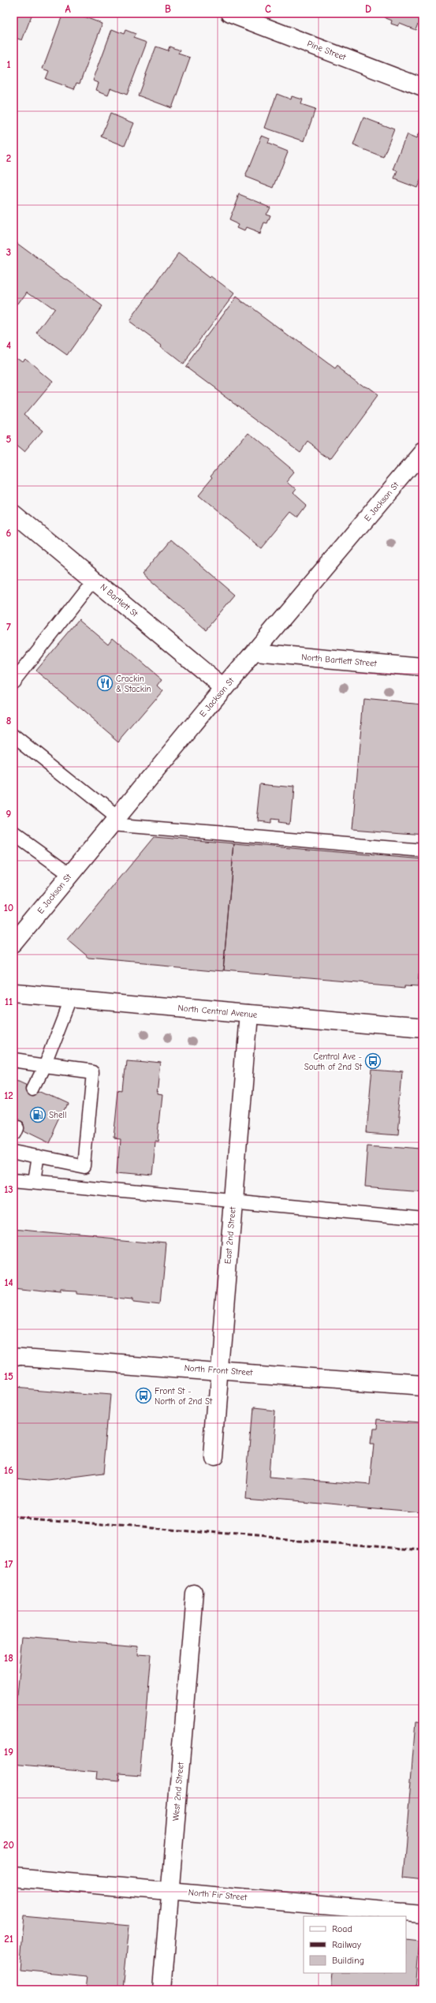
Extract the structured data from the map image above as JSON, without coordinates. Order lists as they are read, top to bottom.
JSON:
{
  "streets": {
    "street": [
      "Pine Street",
      "E Jackson St",
      "N Bartlett St",
      "North Bartlett Street",
      "North Central Avenue",
      "East 2nd Street",
      "North Front Street",
      "West 2nd Street",
      "North Fir Street"
    ]
  },
  "crossings": [
    ["E Jackson St", "N Bartlett St"],
    ["E Jackson St", "North Bartlett Street"],
    ["North Central Avenue", "East 2nd Street"],
    ["East 2nd Street", "North Front Street"],
    ["West 2nd Street", "North Fir Street"]
  ],
  "places": {
    "restaurant": ["Crackin & Stackin"],
    "bus stop": ["Central Ave - South of 2nd St", "Front St - North of 2nd St"],
    "fuel station": ["Shell"]
  },
  "legend": ["Road", "Railway", "Building"],
  "grid": {
    "columns": [
      "A",
      "B",
      "C",
      "D"
    ],
    "rows": [
      "1",
      "2",
      "3",
      "4",
      "5",
      "6",
      "7",
      "8",
      "9",
      "10",
      "11",
      "12",
      "13",
      "14",
      "15",
      "16",
      "17",
      "18",
      "19",
      "20",
      "21"
    ]
  }
}
